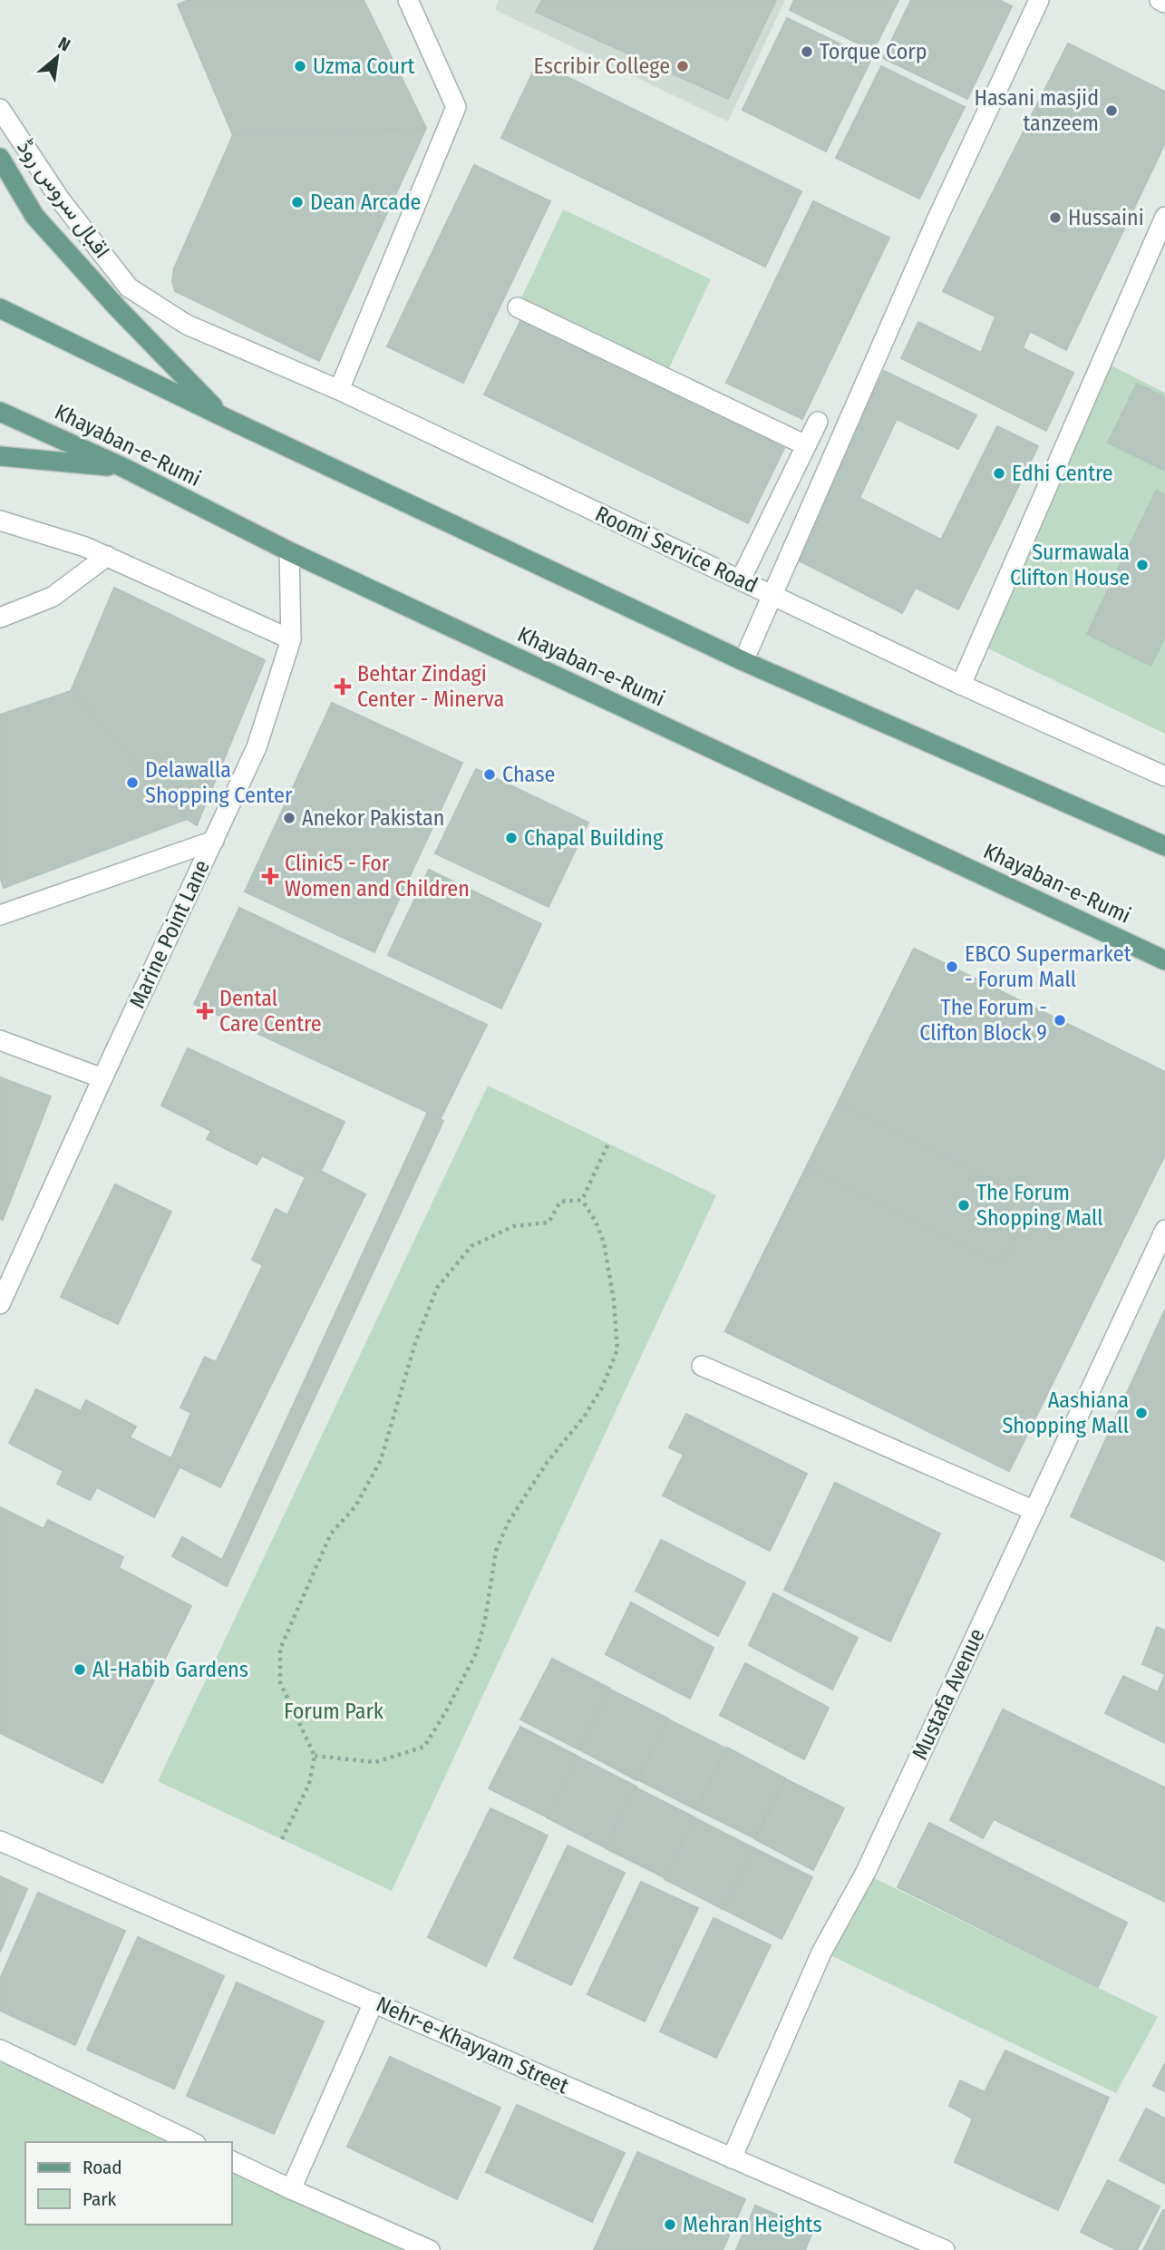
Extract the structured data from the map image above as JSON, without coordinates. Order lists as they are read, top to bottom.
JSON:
{
  "streets": {
    "main road": ["Khayaban-e-Rumi"],
    "street": [
      "اقبال سروس روڈ",
      "Roomi Service Road",
      "Marine Point Lane",
      "Mustafa Avenue",
      "Nehr-e-Khayyam Street"
    ]
  },
  "crossings": [
    ["اقبال سروس روڈ", "Roomi Service Road"],
    ["Khayaban-e-Rumi", "Marine Point Lane"],
    ["Mustafa Avenue", "Nehr-e-Khayyam Street"]
  ],
  "parks": ["Forum Park"],
  "places": {
    "other": [
      "Torque Corp",
      "Uzma Court",
      "Escribir College",
      "Hasani masjid tanzeem",
      "Dean Arcade",
      "Hussaini",
      "Edhi Centre",
      "Surmawala Clifton House",
      "Chase",
      "Delawalla Shopping Center",
      "Anekor Pakistan",
      "Chapal Building",
      "EBCO Supermarket - Forum Mall",
      "The Forum - Clifton Block 9",
      "The Forum Shopping Mall",
      "Aashiana Shopping Mall",
      "Al-Habib Gardens",
      "Mehran Heights"
    ],
    "health": ["Behtar Zindagi Center - Minerva", "Clinic5 - For Women and Children", "Dental Care Centre"]
  },
  "legend": ["Road", "Park"],
  "north": "top right"
}
